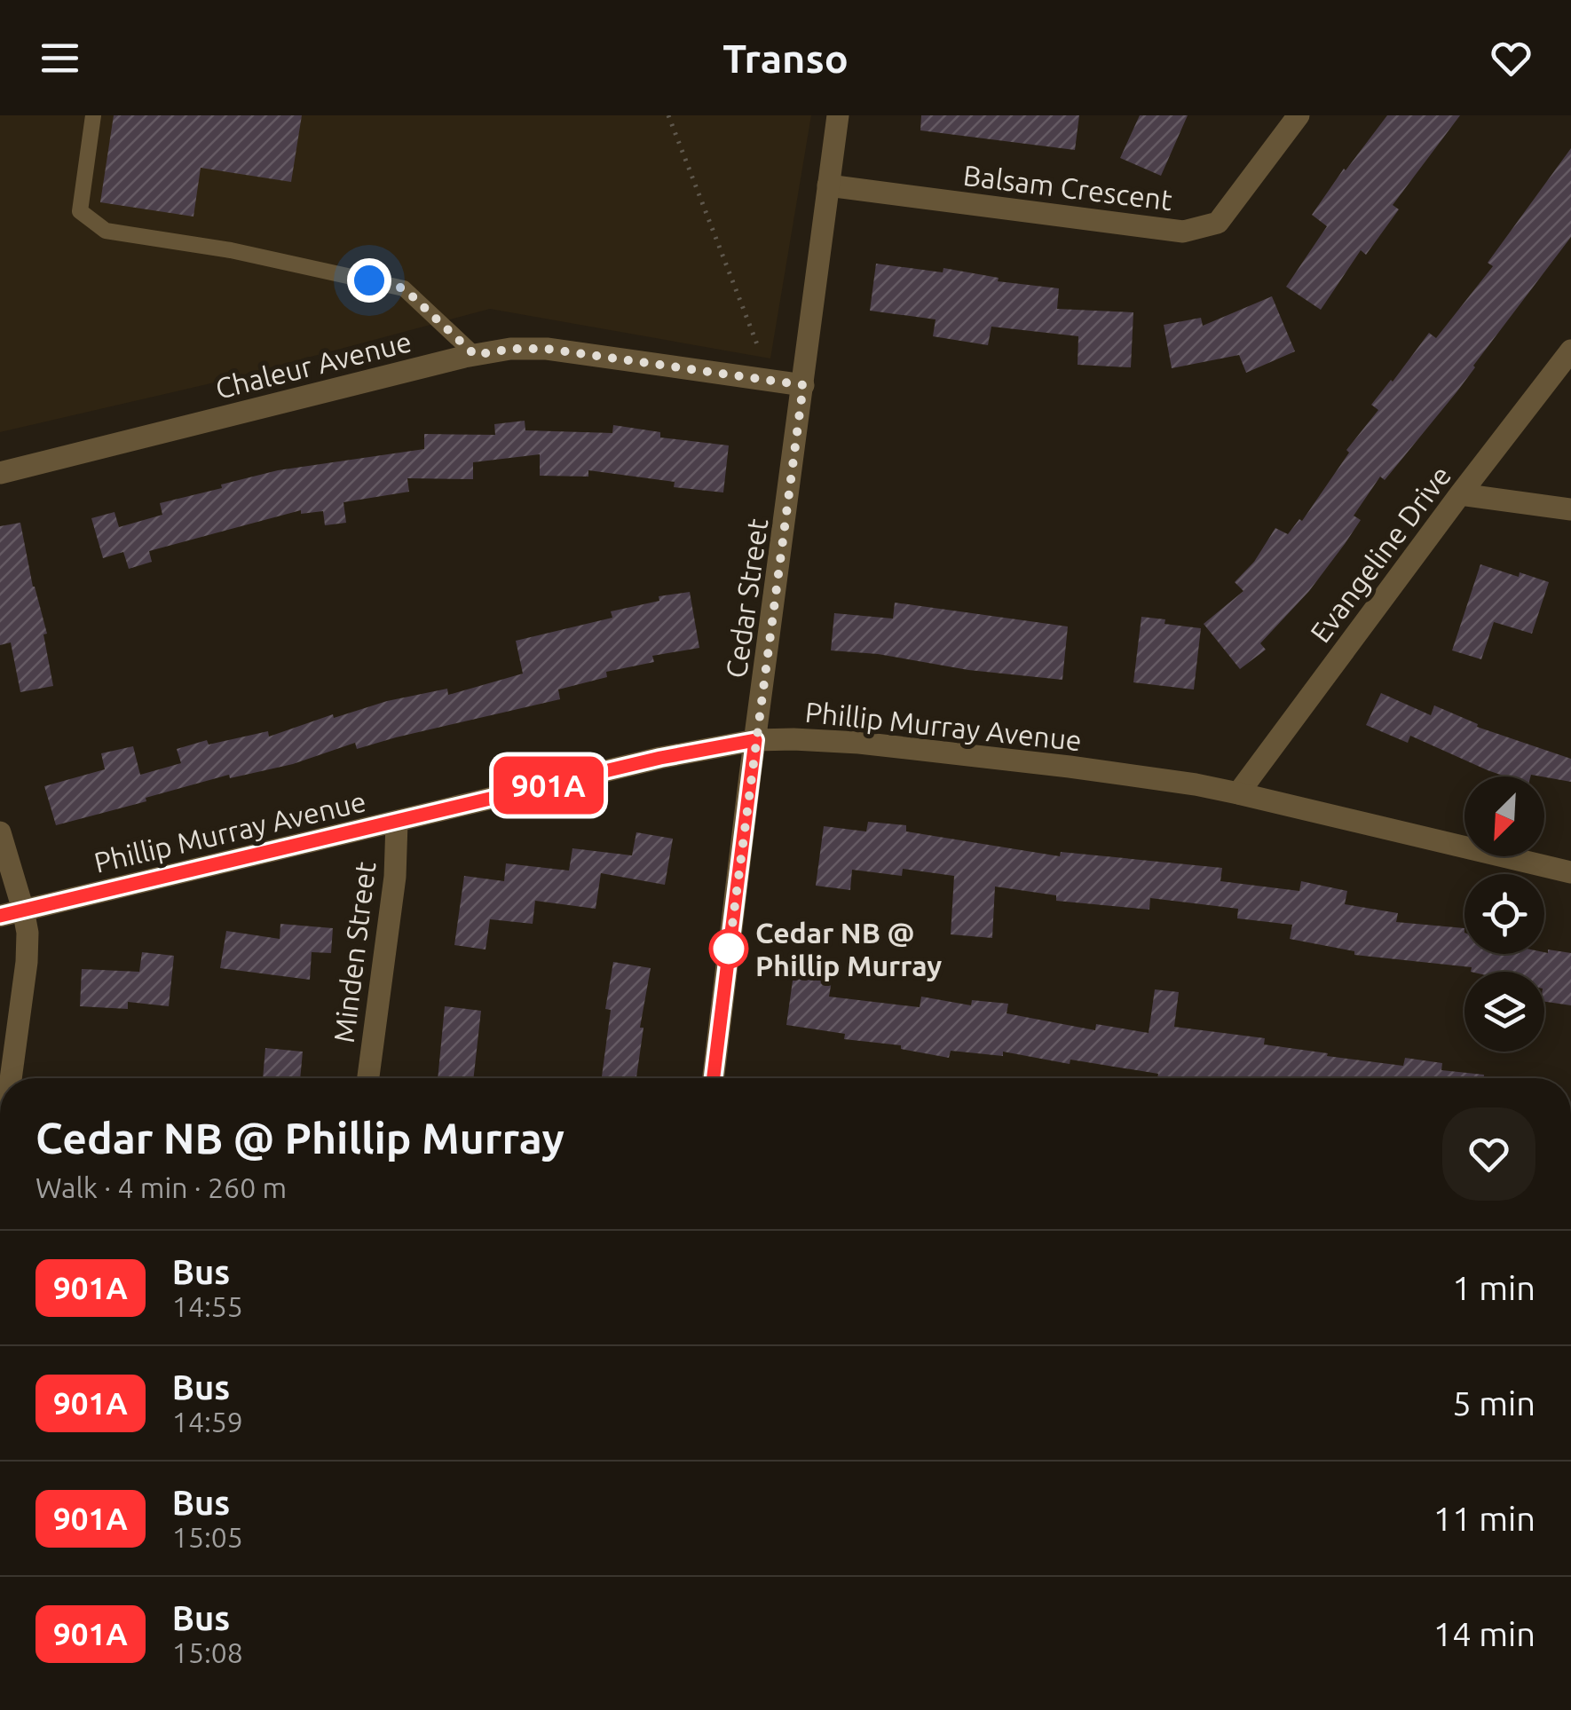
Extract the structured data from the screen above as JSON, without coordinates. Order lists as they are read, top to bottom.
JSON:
{
  "streets": {
    "street": [
      "Balsam Crescent",
      "Chaleur Avenue",
      "Evangeline Drive",
      "Cedar Street",
      "Phillip Murray Avenue",
      "Minden Street"
    ]
  },
  "crossings": [
    ["Balsam Crescent", "Cedar Street"],
    ["Chaleur Avenue", "Cedar Street"],
    ["Evangeline Drive", "Phillip Murray Avenue"],
    ["Cedar Street", "Phillip Murray Avenue"],
    ["Phillip Murray Avenue", "Minden Street"]
  ],
  "places": ["Cedar NB @ Phillip Murray"],
  "lines": ["bus line 901A"],
  "north": "bottom left",
  "page": {
    "header": "Transo",
    "on_map": "901A",
    "heading": ["Cedar NB @ Phillip Murray", "Walk · 4 min · 260 m"],
    "list": [
      {
        "mark": "901A",
        "name": "Bus",
        "note": "14:55",
        "value": "1 min"
      },
      {
        "mark": "901A",
        "name": "Bus",
        "note": "14:59",
        "value": "5 min"
      },
      {
        "mark": "901A",
        "name": "Bus",
        "note": "15:05",
        "value": "11 min"
      },
      {
        "mark": "901A",
        "name": "Bus",
        "note": "15:08",
        "value": "14 min"
      }
    ]
  }
}
